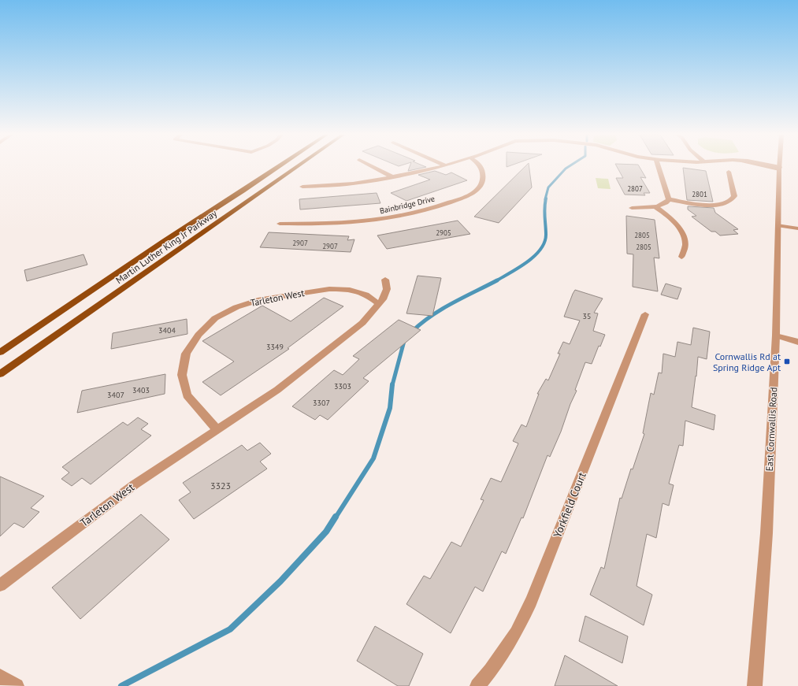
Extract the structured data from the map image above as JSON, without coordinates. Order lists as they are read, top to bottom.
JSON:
{
  "streets": {
    "main road": ["Martin Luther King Jr Parkway"],
    "street": [
      "Bainbridge Drive",
      "Tarleton West",
      "East Cornwallis Road",
      "Yorkfield Court"
    ]
  },
  "places": {
    "transit": ["Cornwallis Rd at Spring Ridge Apt"]
  },
  "house_numbers": [
    "2807",
    "2801",
    "2905",
    "2805",
    "2907",
    "2907",
    "2805",
    "35",
    "3404",
    "3349",
    "3303",
    "3403",
    "3407",
    "3307",
    "3323"
  ]
}
